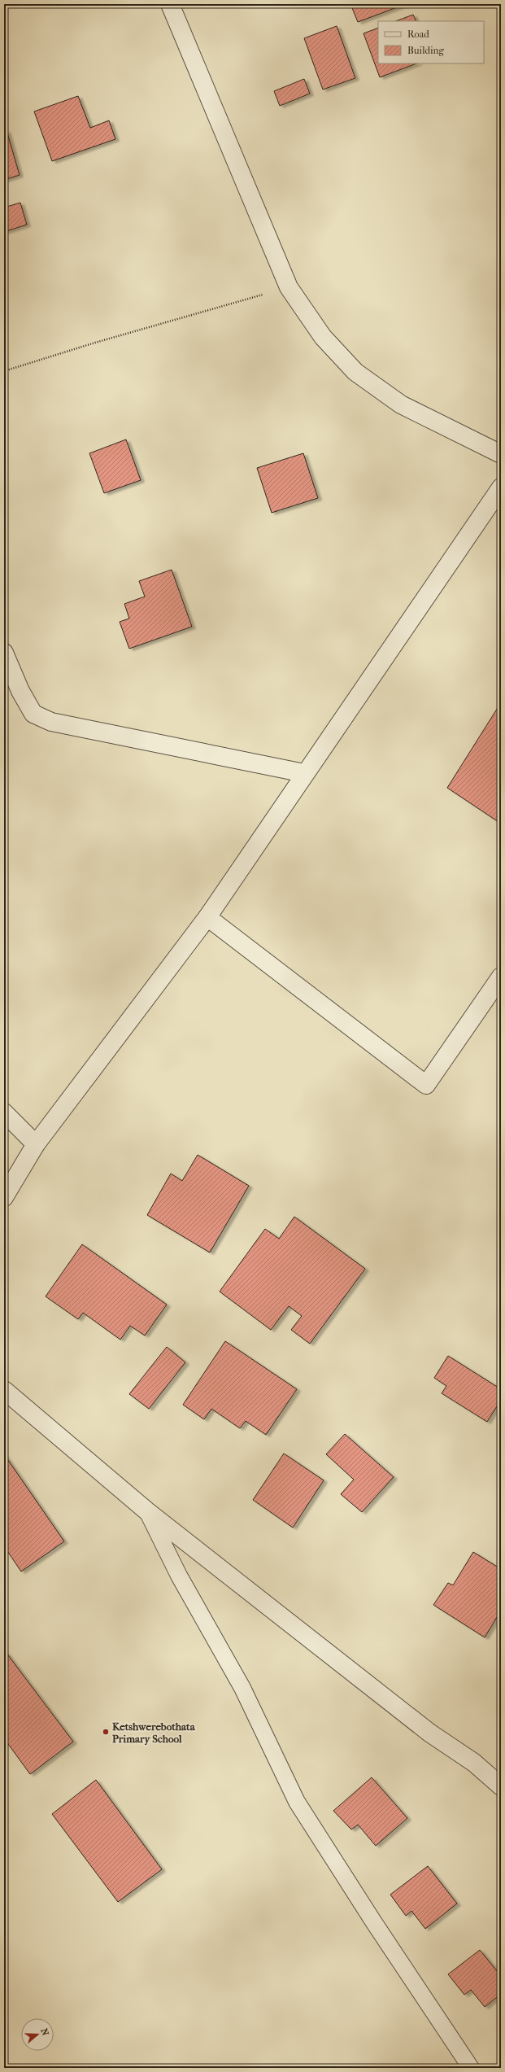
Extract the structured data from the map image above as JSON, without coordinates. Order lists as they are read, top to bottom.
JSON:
{
  "places": ["Ketshwerebothata Primary School"],
  "legend": ["Road", "Building"],
  "north": "right"
}
